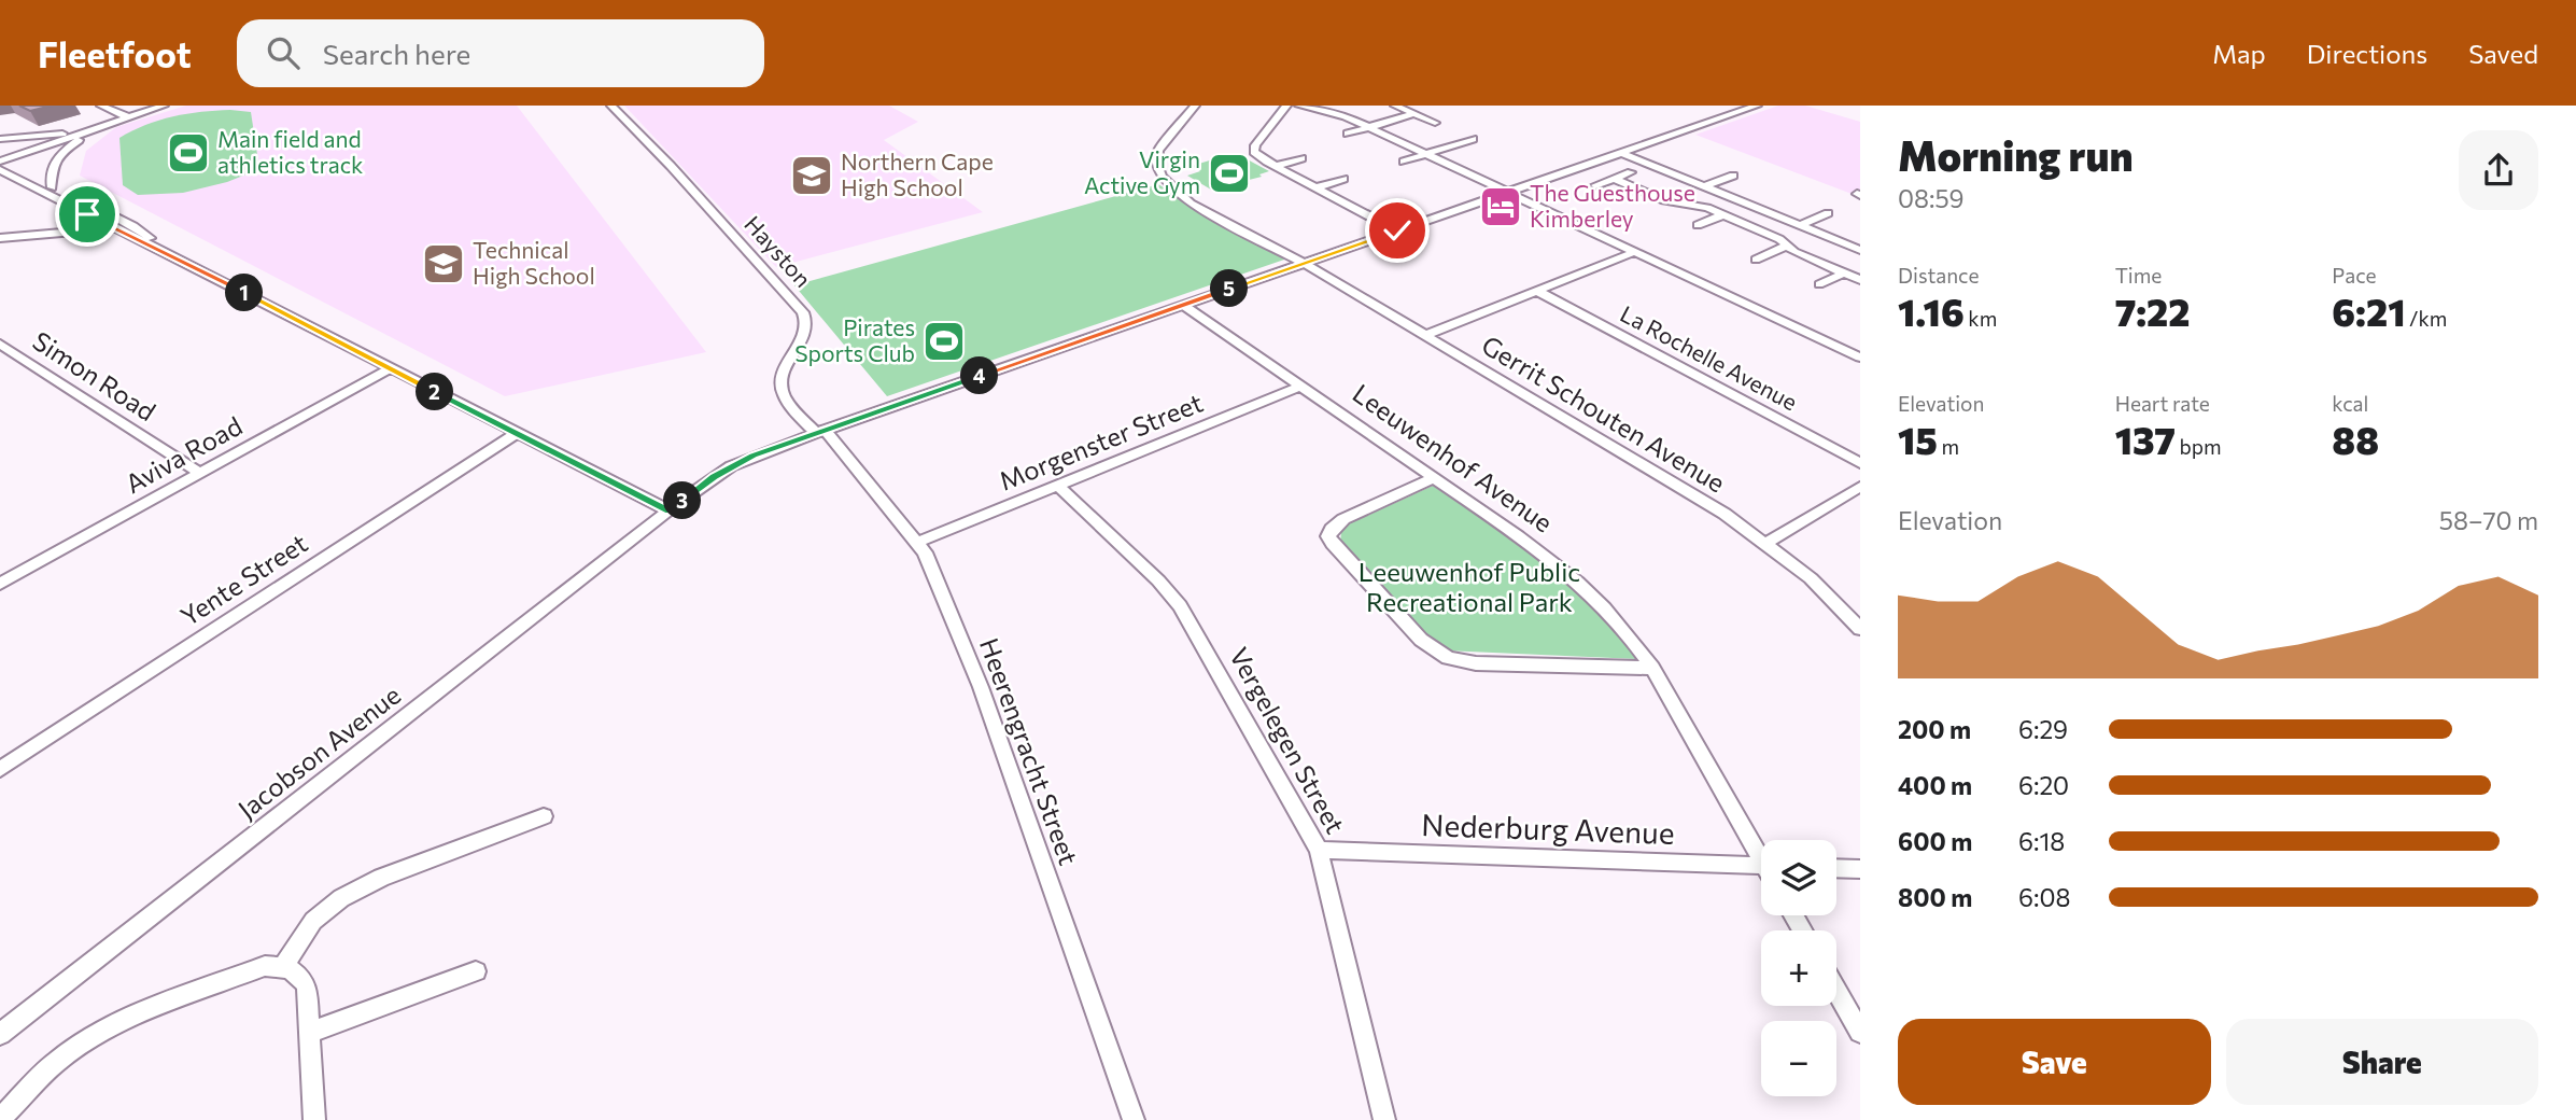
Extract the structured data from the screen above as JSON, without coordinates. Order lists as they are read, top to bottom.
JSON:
{
  "streets": {
    "street": [
      "Hayston",
      "La Rochelle Avenue",
      "Simon Road",
      "Gerrit Schouten Avenue",
      "Morgenster Street",
      "Aviva Road",
      "Leeuwenhof Avenue",
      "Yente Street",
      "Vergelegen Street",
      "Heerengracht Street",
      "Jacobson Avenue",
      "Nederburg Avenue"
    ]
  },
  "crossings": [
    ["Hayston", "Heerengracht Street"],
    ["Hayston", "Jacobson Avenue"],
    ["Simon Road", "Aviva Road"],
    ["Gerrit Schouten Avenue", "Jacobson Avenue"],
    ["Morgenster Street", "Leeuwenhof Avenue"],
    ["Morgenster Street", "Vergelegen Street"],
    ["Morgenster Street", "Heerengracht Street"],
    ["Leeuwenhof Avenue", "Jacobson Avenue"],
    ["Vergelegen Street", "Nederburg Avenue"],
    ["Heerengracht Street", "Jacobson Avenue"]
  ],
  "parks": ["Leeuwenhof Public Recreational Park"],
  "places": {
    "sports": ["Main field and athletics track", "Virgin Active Gym", "Pirates Sports Club"],
    "school or university": ["Northern Cape High School", "Technical High School"],
    "hotel": ["The Guesthouse Kimberley"]
  },
  "page": {
    "header": "Fleetfoot",
    "search": "Search here",
    "nav": ["Map", "Directions", "Saved"],
    "heading": ["Morning run", "08:59"],
    "stats": [
      ["Distance", "1.16 km"],
      ["Time", "7:22"],
      ["Pace", "6:21 /km"],
      ["Elevation", "15 m"],
      ["Heart rate", "137 bpm"],
      ["kcal", "88"]
    ],
    "pins": [
      "5",
      "1",
      "4",
      "2",
      "3"
    ],
    "chart": ["Elevation", "58–70 m"],
    "list": [
      {
        "name": "200 m",
        "note": "6:29"
      },
      {
        "name": "400 m",
        "note": "6:20"
      },
      {
        "name": "600 m",
        "note": "6:18"
      },
      {
        "name": "800 m",
        "note": "6:08"
      }
    ],
    "map_buttons": ["+", "−"],
    "buttons": ["Save", "Share"]
  }
}
